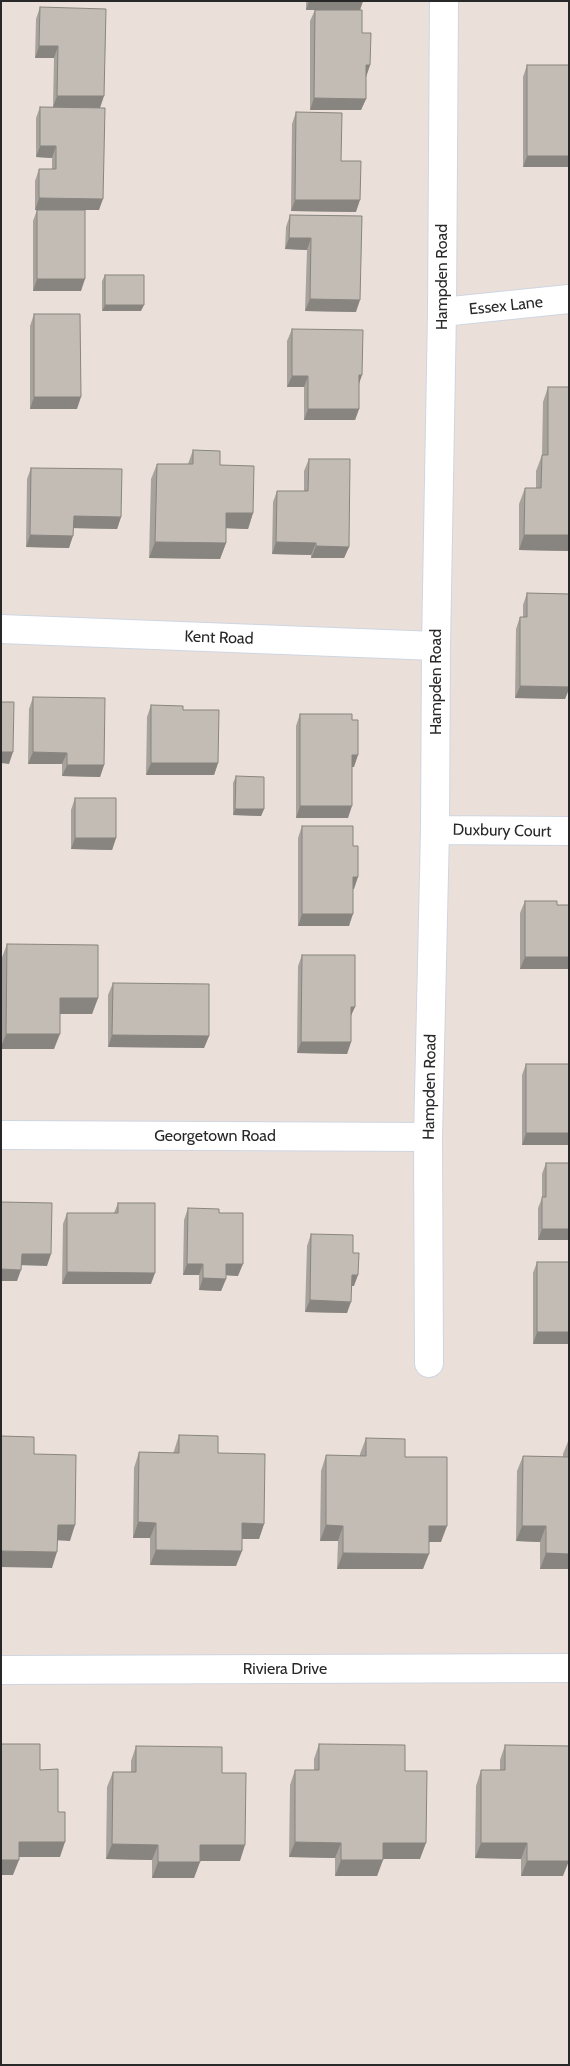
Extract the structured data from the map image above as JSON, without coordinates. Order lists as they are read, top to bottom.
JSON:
{
  "streets": {
    "street": [
      "Hampden Road",
      "Essex Lane",
      "Kent Road",
      "Duxbury Court",
      "Georgetown Road",
      "Riviera Drive"
    ]
  },
  "crossings": [
    ["Hampden Road", "Essex Lane"],
    ["Hampden Road", "Kent Road"],
    ["Hampden Road", "Duxbury Court"],
    ["Hampden Road", "Georgetown Road"]
  ]
}
